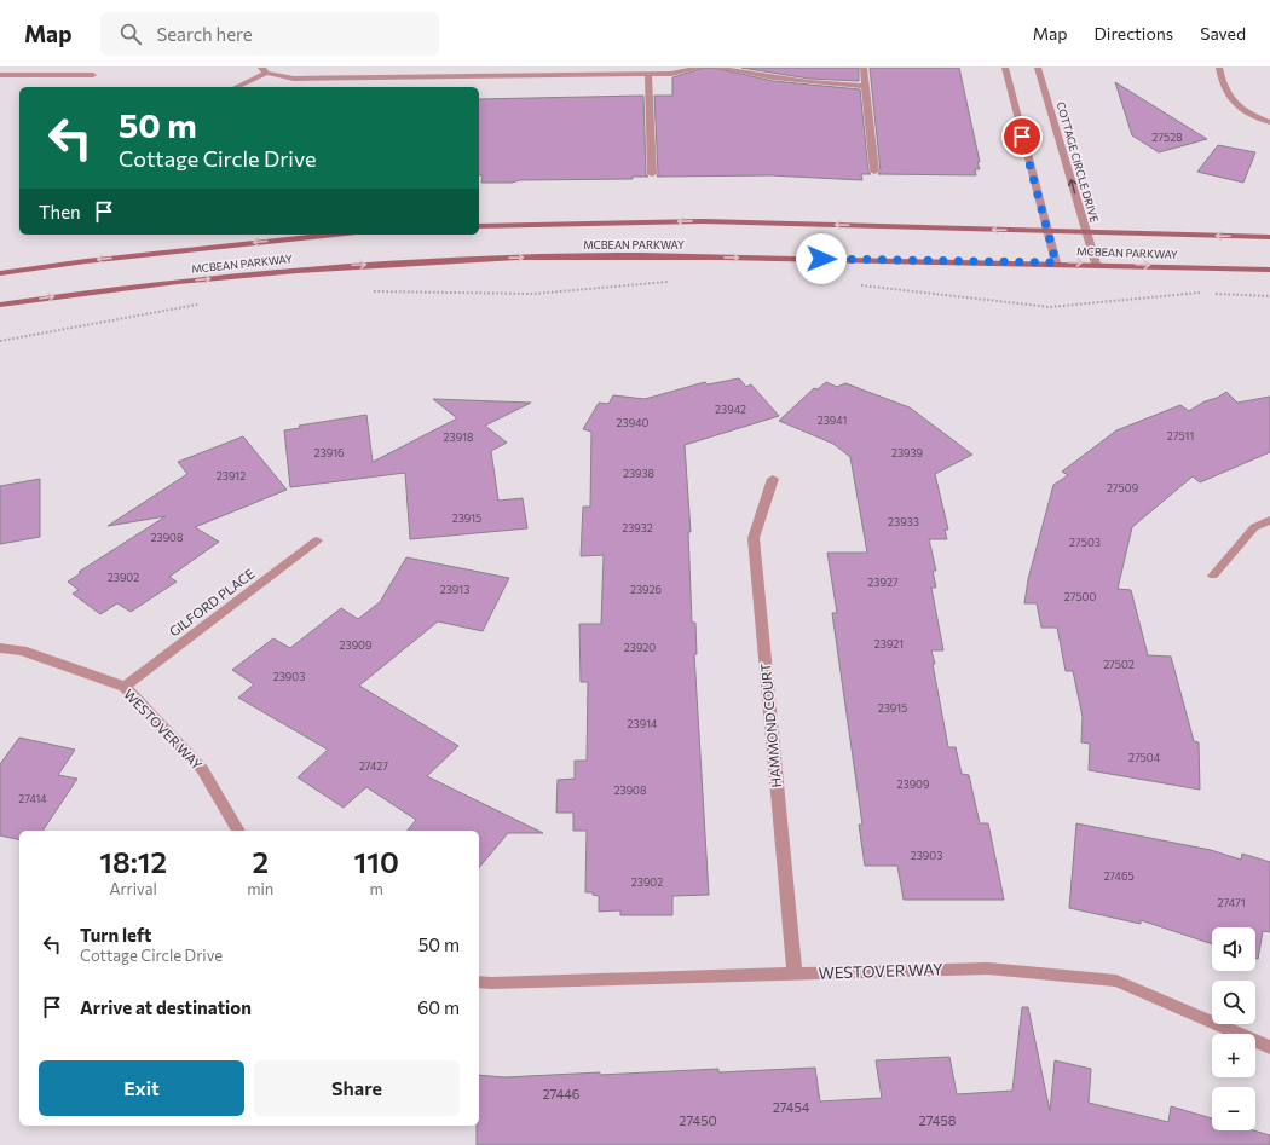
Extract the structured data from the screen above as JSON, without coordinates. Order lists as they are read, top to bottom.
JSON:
{
  "streets": {
    "main road": ["MCBEAN PARKWAY"],
    "street": [
      "COTTAGE CIRCLE DRIVE",
      "GILFORD PLACE",
      "HAMMOND COURT",
      "WESTOVER WAY"
    ]
  },
  "crossings": [
    ["COTTAGE CIRCLE DRIVE", "MCBEAN PARKWAY"],
    ["GILFORD PLACE", "WESTOVER WAY"],
    ["HAMMOND COURT", "WESTOVER WAY"]
  ],
  "house_numbers": [
    "27528",
    "23942",
    "23941",
    "23940",
    "27511",
    "23918",
    "23916",
    "23939",
    "23938",
    "23912",
    "27509",
    "23915",
    "23933",
    "23932",
    "23908",
    "27503",
    "23902",
    "23927",
    "23913",
    "23926",
    "27500",
    "23921",
    "23909",
    "23920",
    "27502",
    "23903",
    "23915",
    "23914",
    "27504",
    "27427",
    "23909",
    "23908",
    "27414",
    "23903",
    "27465",
    "23902",
    "27471",
    "27446",
    "27454",
    "27450",
    "27458"
  ],
  "page": {
    "header": "Map",
    "search": "Search here",
    "nav": ["Map", "Directions", "Saved"],
    "turn": ["50 m", "Cottage Circle Drive"],
    "then": "Then",
    "eta": [
      "18:12",
      "Arrival",
      "2",
      "min",
      "110",
      "m"
    ],
    "list": [
      {
        "name": "Turn left",
        "note": "Cottage Circle Drive",
        "value": "50 m"
      },
      {
        "name": "Arrive at destination",
        "value": "60 m"
      }
    ],
    "map_buttons": ["+", "−"],
    "buttons": ["Exit", "Share"]
  }
}
